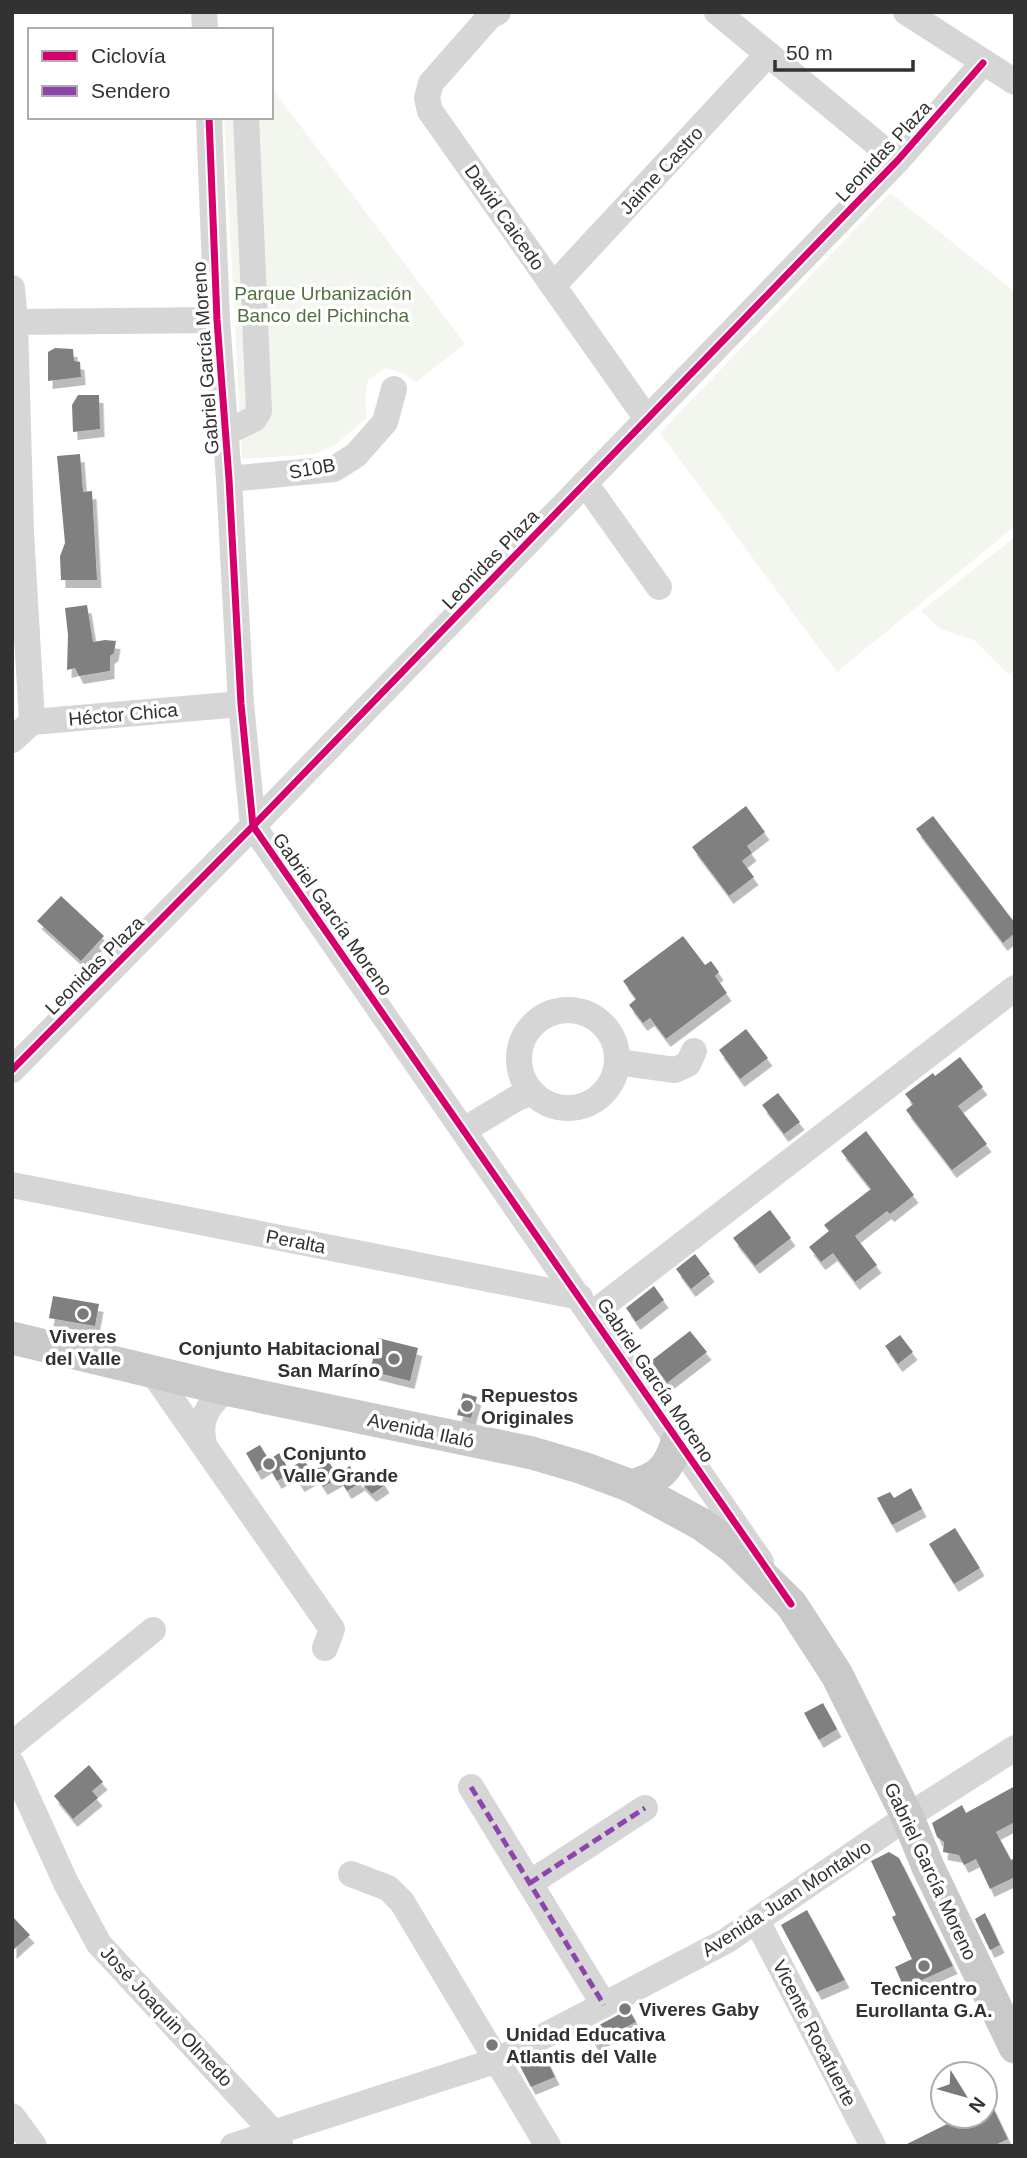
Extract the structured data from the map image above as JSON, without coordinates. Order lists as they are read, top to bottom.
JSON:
{
  "streets": {
    "main road": ["Gabriel García Moreno", "Avenida Ilaló"],
    "street": [
      "Leonidas Plaza",
      "Jaime Castro",
      "David Caicedo",
      "S10B",
      "Héctor Chica",
      "Peralta",
      "Avenida Juan Montalvo",
      "José Joaquin Olmedo",
      "Vicente Rocafuerte"
    ]
  },
  "crossings": [
    ["Leonidas Plaza", "David Caicedo"],
    ["Leonidas Plaza", "Gabriel García Moreno"],
    ["Jaime Castro", "David Caicedo"],
    ["Gabriel García Moreno", "S10B"],
    ["Gabriel García Moreno", "Héctor Chica"],
    ["Gabriel García Moreno", "Peralta"],
    ["Gabriel García Moreno", "Avenida Ilaló"],
    ["Gabriel García Moreno", "Avenida Juan Montalvo"],
    ["Avenida Juan Montalvo", "José Joaquin Olmedo"],
    ["Avenida Juan Montalvo", "Vicente Rocafuerte"]
  ],
  "parks": ["Parque Urbanización Banco del Pichincha"],
  "places": [
    "Viveres del Valle",
    "Conjunto Habitacional San Maríno",
    "Repuestos Originales",
    "Conjunto Valle Grande",
    "Tecnicentro Eurollanta G.A.",
    "Viveres Gaby",
    "Unidad Educativa Atlantis del Valle"
  ],
  "legend": ["Ciclovía", "Sendero"],
  "scale_bar": "50 m",
  "north": "bottom right"
}
